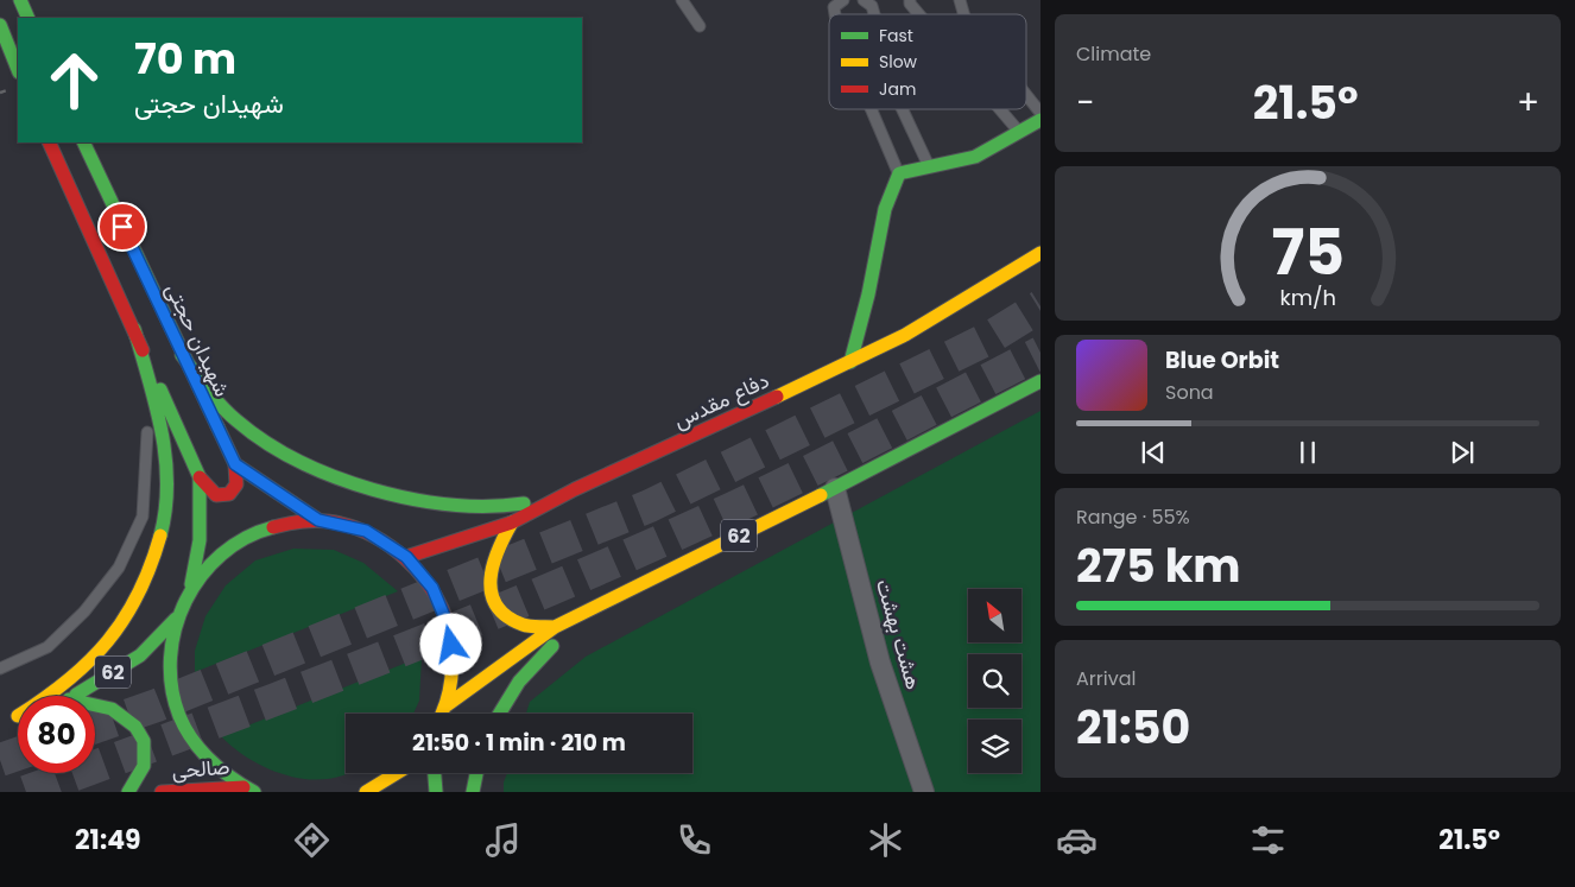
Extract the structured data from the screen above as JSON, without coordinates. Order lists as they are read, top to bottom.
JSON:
{
  "streets": {
    "main road": [
      "شهیدان حجتی",
      "دفاع مقدس",
      "62",
      "صالحی"
    ],
    "street": ["هشت بهشت"]
  },
  "crossings": [
    ["62", "هشت بهشت"]
  ],
  "legend": ["Fast", "Slow", "Jam"],
  "north": "top left",
  "page": {
    "tile": [
      "Climate",
      ["Range · 55%", "275 km"],
      ["Arrival", "21:50"]
    ],
    "turn": ["70 m", "شهیدان حجتی"],
    "heat": ["−", "21.5°", "+"],
    "song": ["Blue Orbit", "Sona"],
    "limit": "80",
    "trip": "21:50 · 1 min · 210 m",
    "tabs": ["21:49", "21.5°"],
    "gauge": ["75", "km/h"]
  }
}
